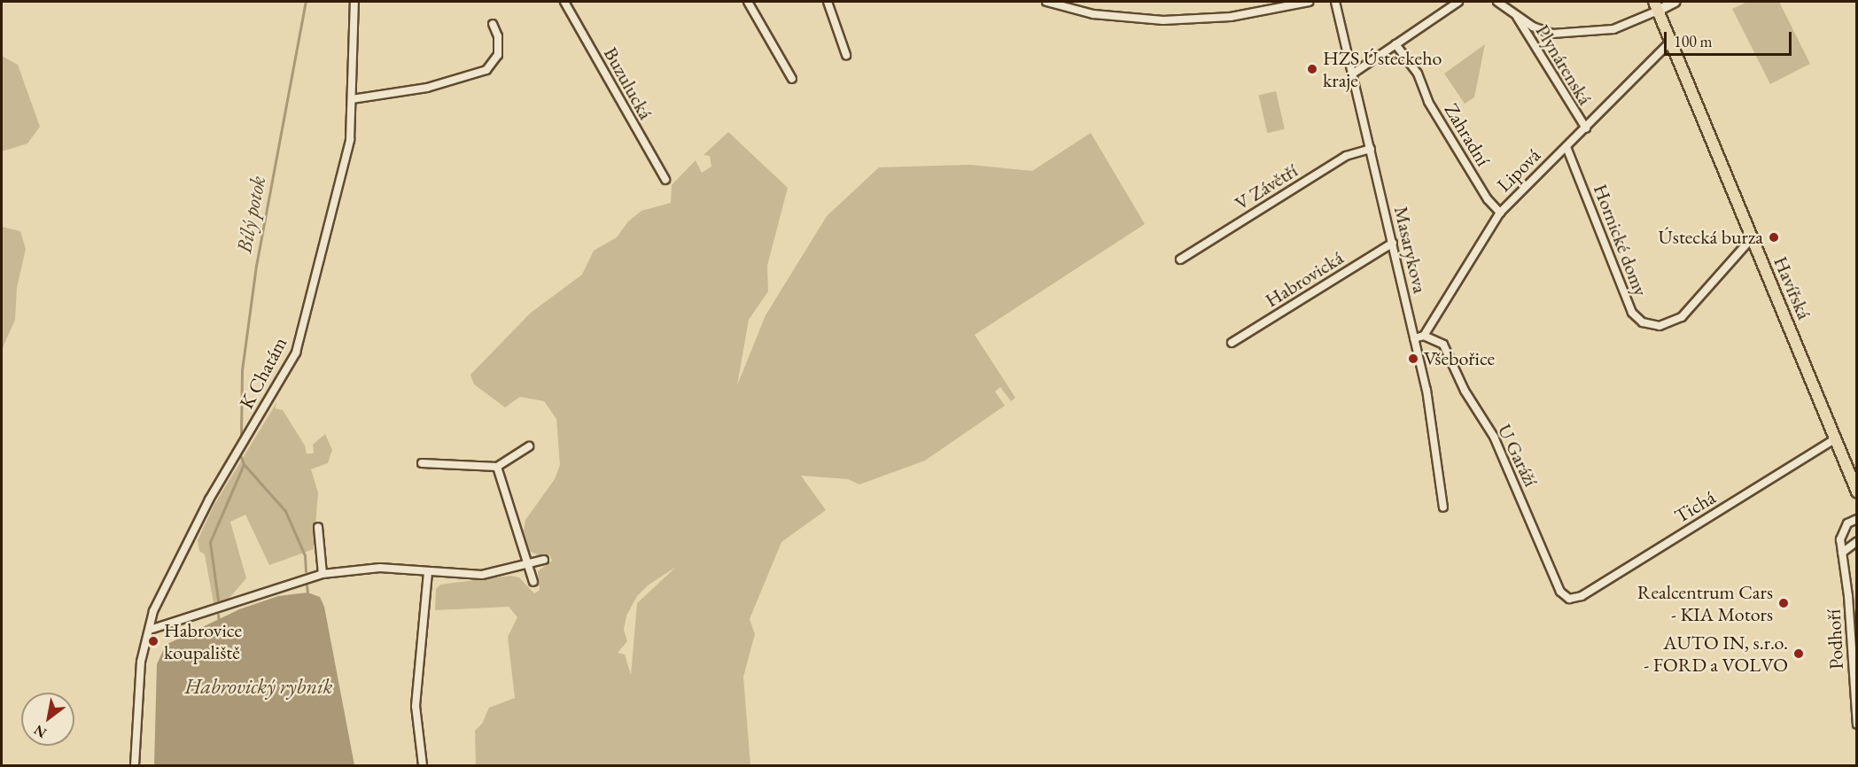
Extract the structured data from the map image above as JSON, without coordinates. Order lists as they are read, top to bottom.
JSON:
{
  "streets": {
    "main road": ["Havířská"],
    "street": [
      "Plynárenská",
      "Buzulucká",
      "Zahradní",
      "Lipová",
      "V Závětří",
      "Hornické domy",
      "Masarykova",
      "Habrovická",
      "K Chatám",
      "U Garáží",
      "Tichá",
      "Podhoří"
    ]
  },
  "crossings": [
    ["Plynárenská", "Lipová"],
    ["Plynárenská", "Havířská"],
    ["Zahradní", "Lipová"],
    ["Lipová", "Hornické domy"],
    ["Lipová", "Havířská"],
    ["Lipová", "U Garáží"],
    ["V Závětří", "Masarykova"],
    ["Hornické domy", "Havířská"],
    ["Masarykova", "Habrovická"],
    ["Havířská", "Tichá"],
    ["U Garáží", "Tichá"]
  ],
  "water": ["Bílý potok", "Habrovický rybník"],
  "places": [
    "HZS Ústeckeho kraje",
    "Ústecká burza",
    "Všebořice",
    "Realcentrum Cars - KIA Motors",
    "Habrovice koupaliště",
    "AUTO IN, s.r.o. - FORD a VOLVO"
  ],
  "scale_bar": "100 m",
  "north": "bottom left"
}
